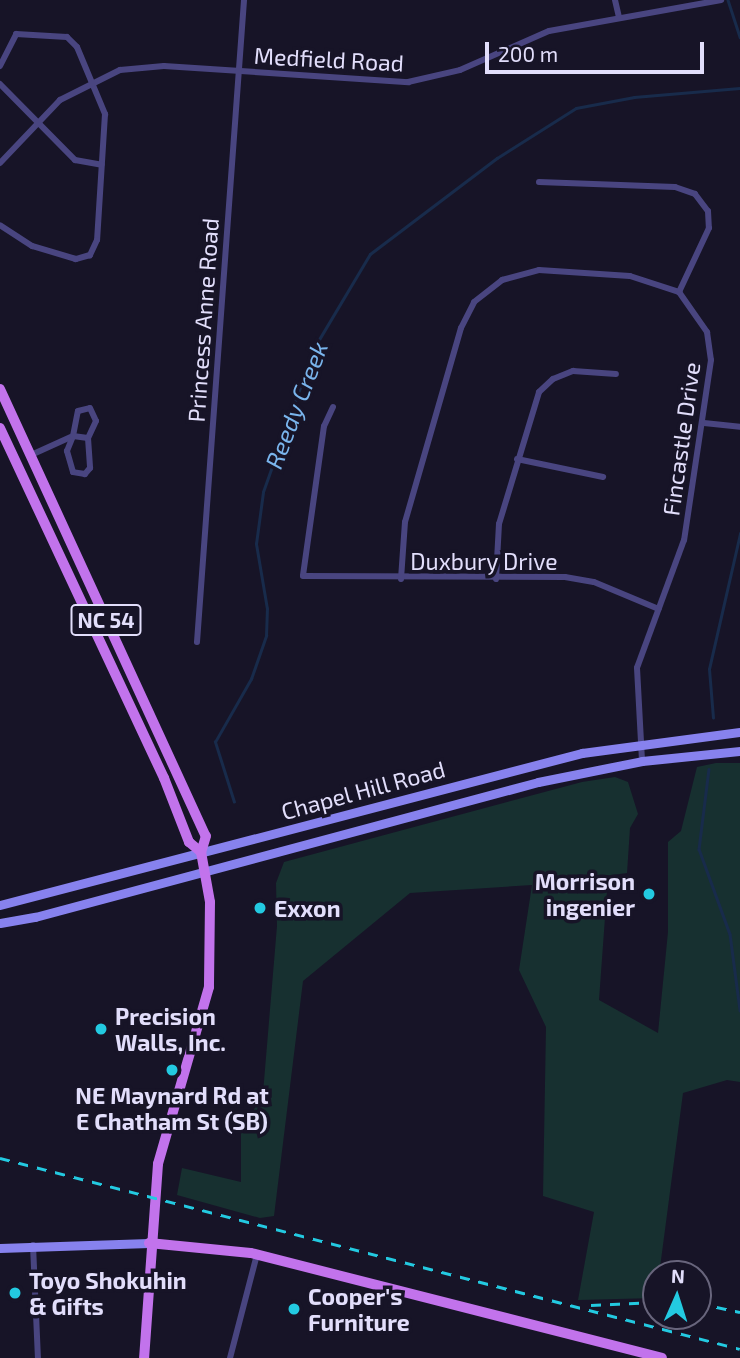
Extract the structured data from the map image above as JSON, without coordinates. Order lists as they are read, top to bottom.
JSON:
{
  "streets": {
    "main road": ["NC 54", "Chapel Hill Road"],
    "street": [
      "Medfield Road",
      "Princess Anne Road",
      "Fincastle Drive",
      "Duxbury Drive"
    ]
  },
  "crossings": [
    ["Medfield Road", "Princess Anne Road"],
    ["Fincastle Drive", "Duxbury Drive"],
    ["Fincastle Drive", "Chapel Hill Road"],
    ["NC 54", "Chapel Hill Road"]
  ],
  "water": ["Reedy Creek"],
  "places": [
    "Morrison ingenier",
    "Exxon",
    "Precision Walls, Inc.",
    "NE Maynard Rd at E Chatham St (SB)",
    "Toyo Shokuhin & Gifts",
    "Cooper's Furniture"
  ],
  "scale_bar": "200 m",
  "north": "top"
}
